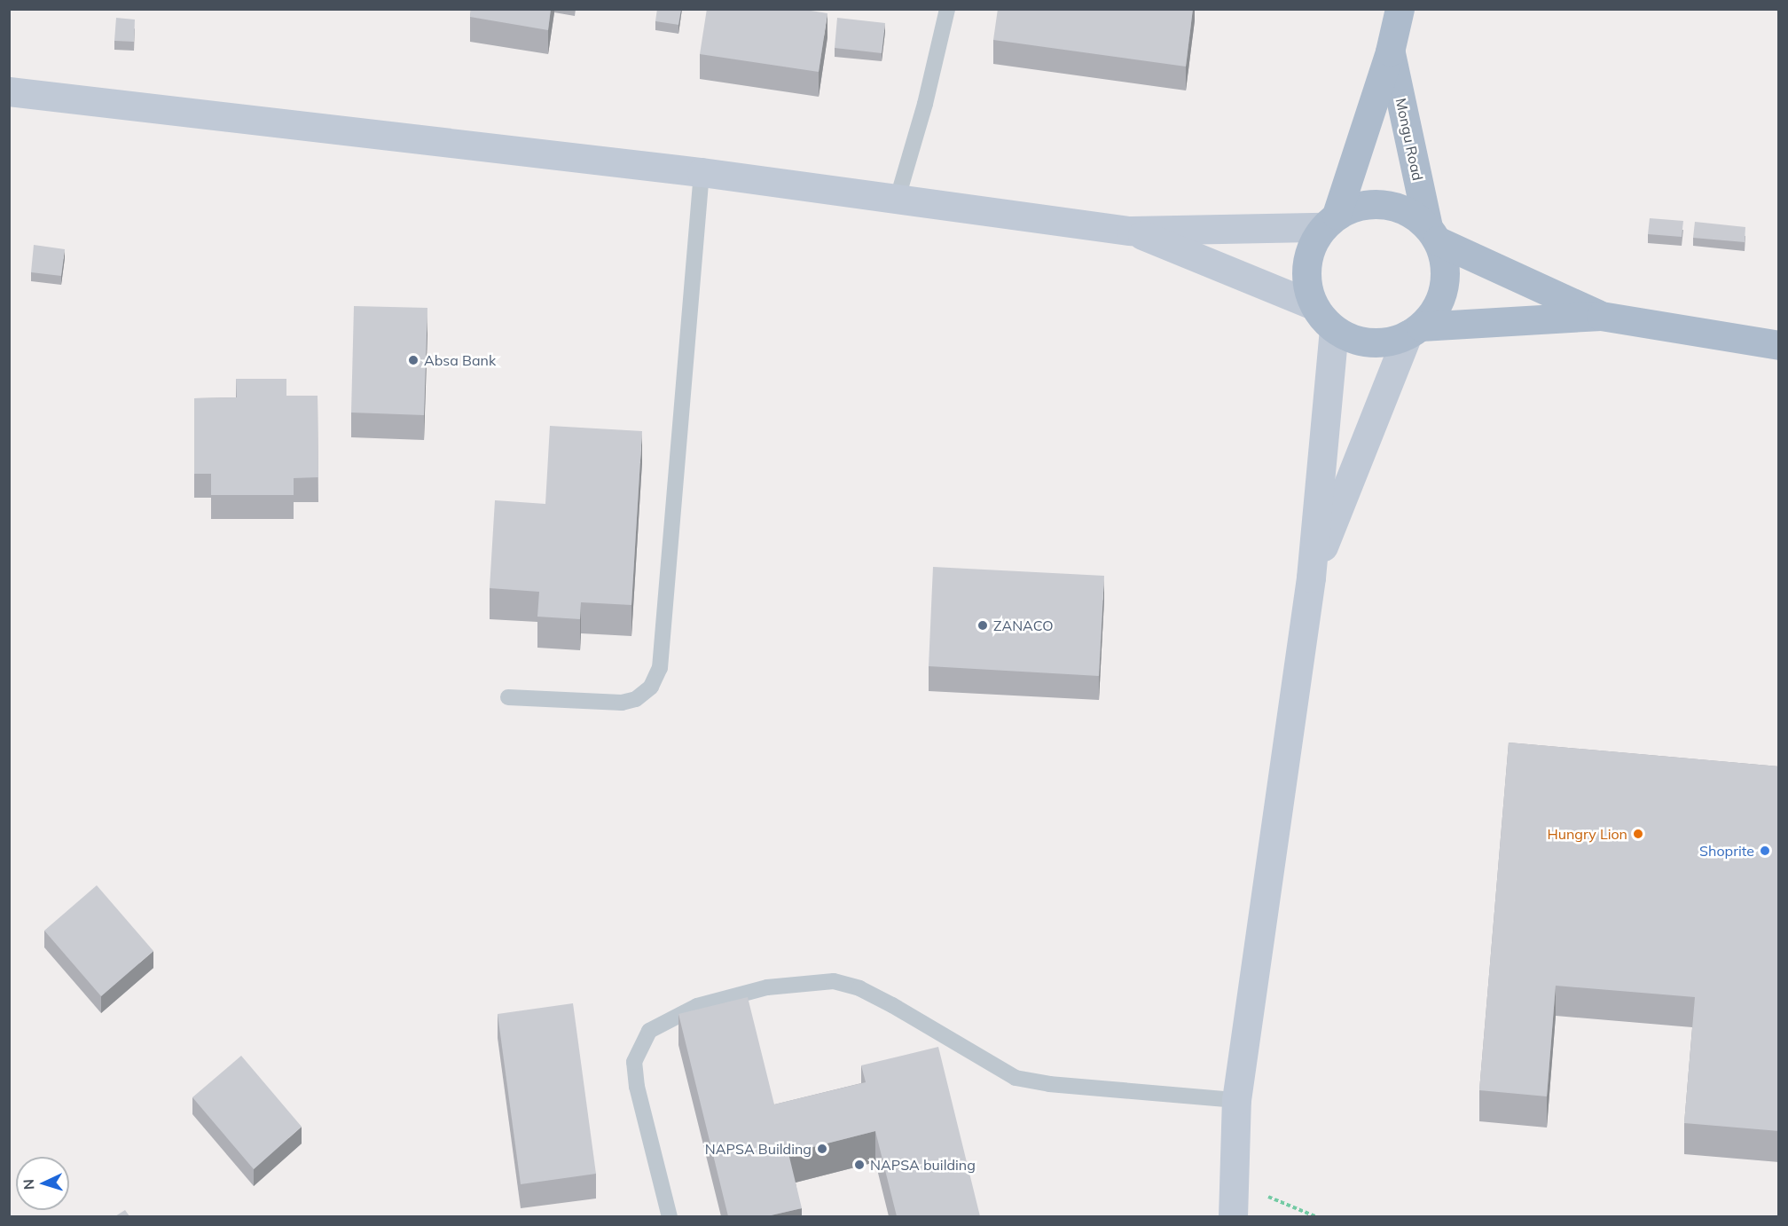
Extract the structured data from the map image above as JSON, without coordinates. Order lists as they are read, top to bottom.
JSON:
{
  "streets": {
    "main road": ["Mongu Road"]
  },
  "places": [
    "Absa Bank",
    "ZANACO",
    "Hungry Lion",
    "Shoprite",
    "NAPSA Building",
    "NAPSA building"
  ],
  "north": "left"
}
